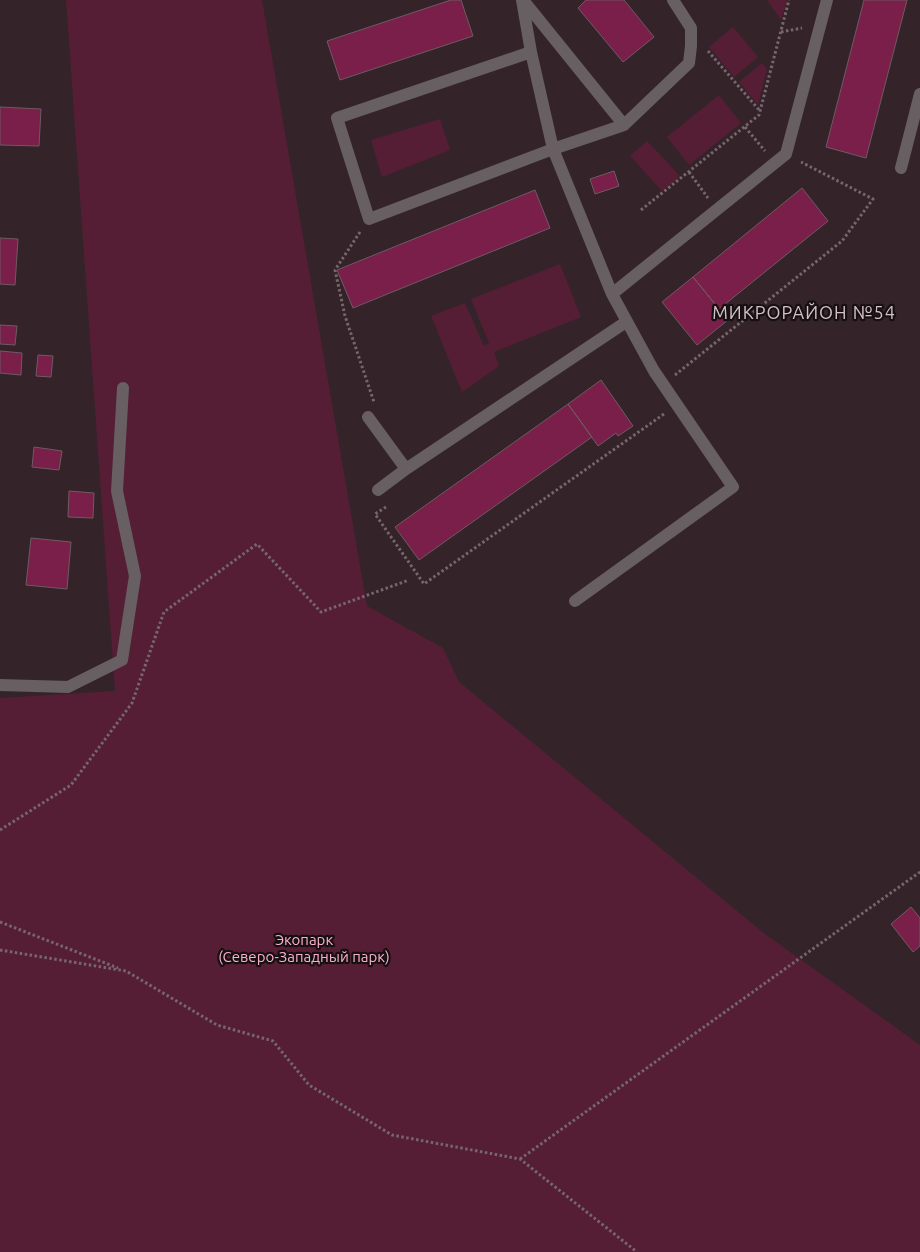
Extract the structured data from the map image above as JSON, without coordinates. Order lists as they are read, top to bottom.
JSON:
{
  "districts": ["МИКРОРАЙОН №54"],
  "parks": ["Экопарк (Северо-Западный парк)"]
}
